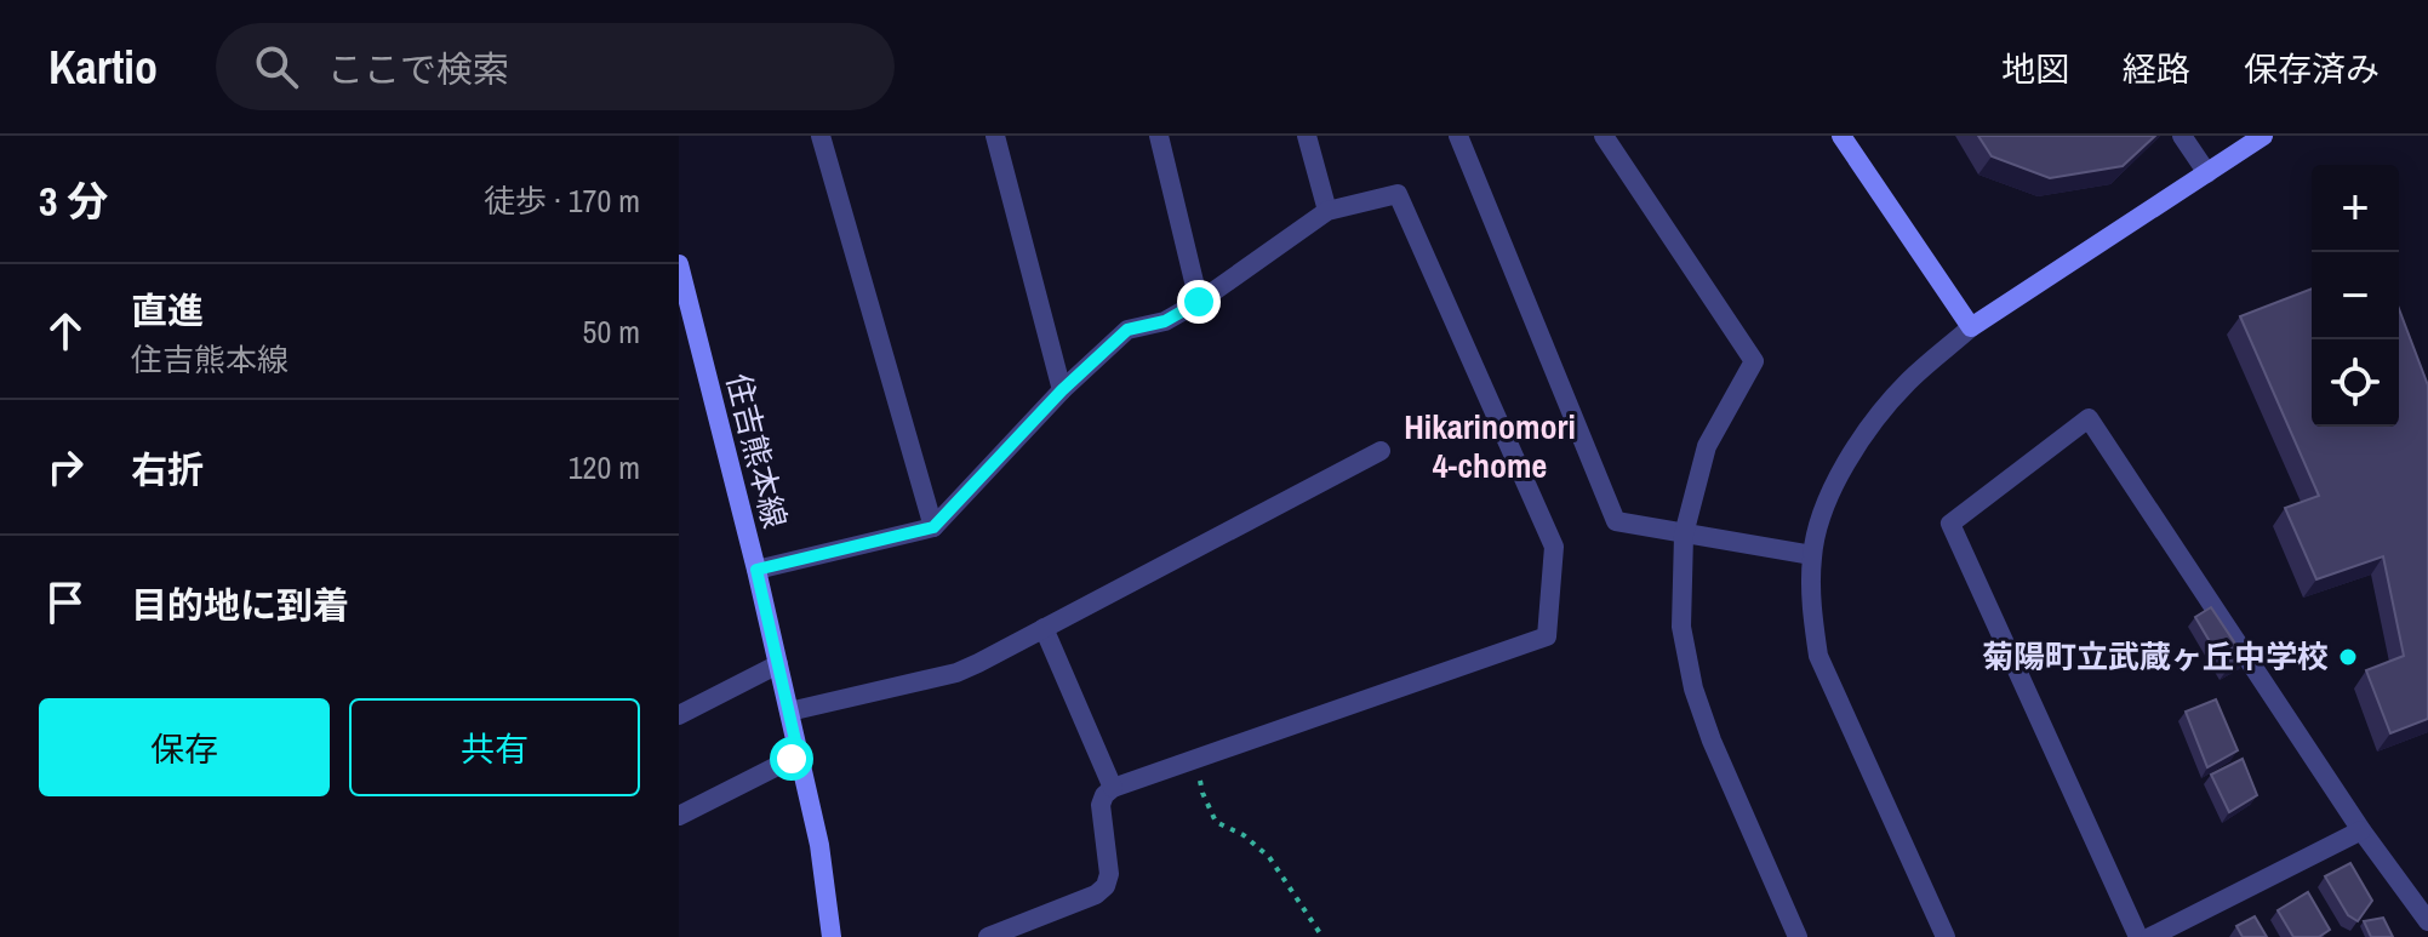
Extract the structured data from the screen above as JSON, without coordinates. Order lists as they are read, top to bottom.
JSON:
{
  "streets": {
    "main road": ["住吉熊本線"]
  },
  "districts": ["Hikarinomori 4-chome"],
  "places": ["菊陽町立武蔵ヶ丘中学校"],
  "page": {
    "header": "Kartio",
    "search": "ここで検索",
    "nav": ["地図", "経路", "保存済み"],
    "heading": ["3 分", "徒歩 · 170 m"],
    "map_buttons": ["+", "−"],
    "list": [
      ["直進", "住吉熊本線", "50 m"],
      ["右折", "120 m"],
      "目的地に到着"
    ],
    "buttons": ["保存", "共有"]
  }
}
